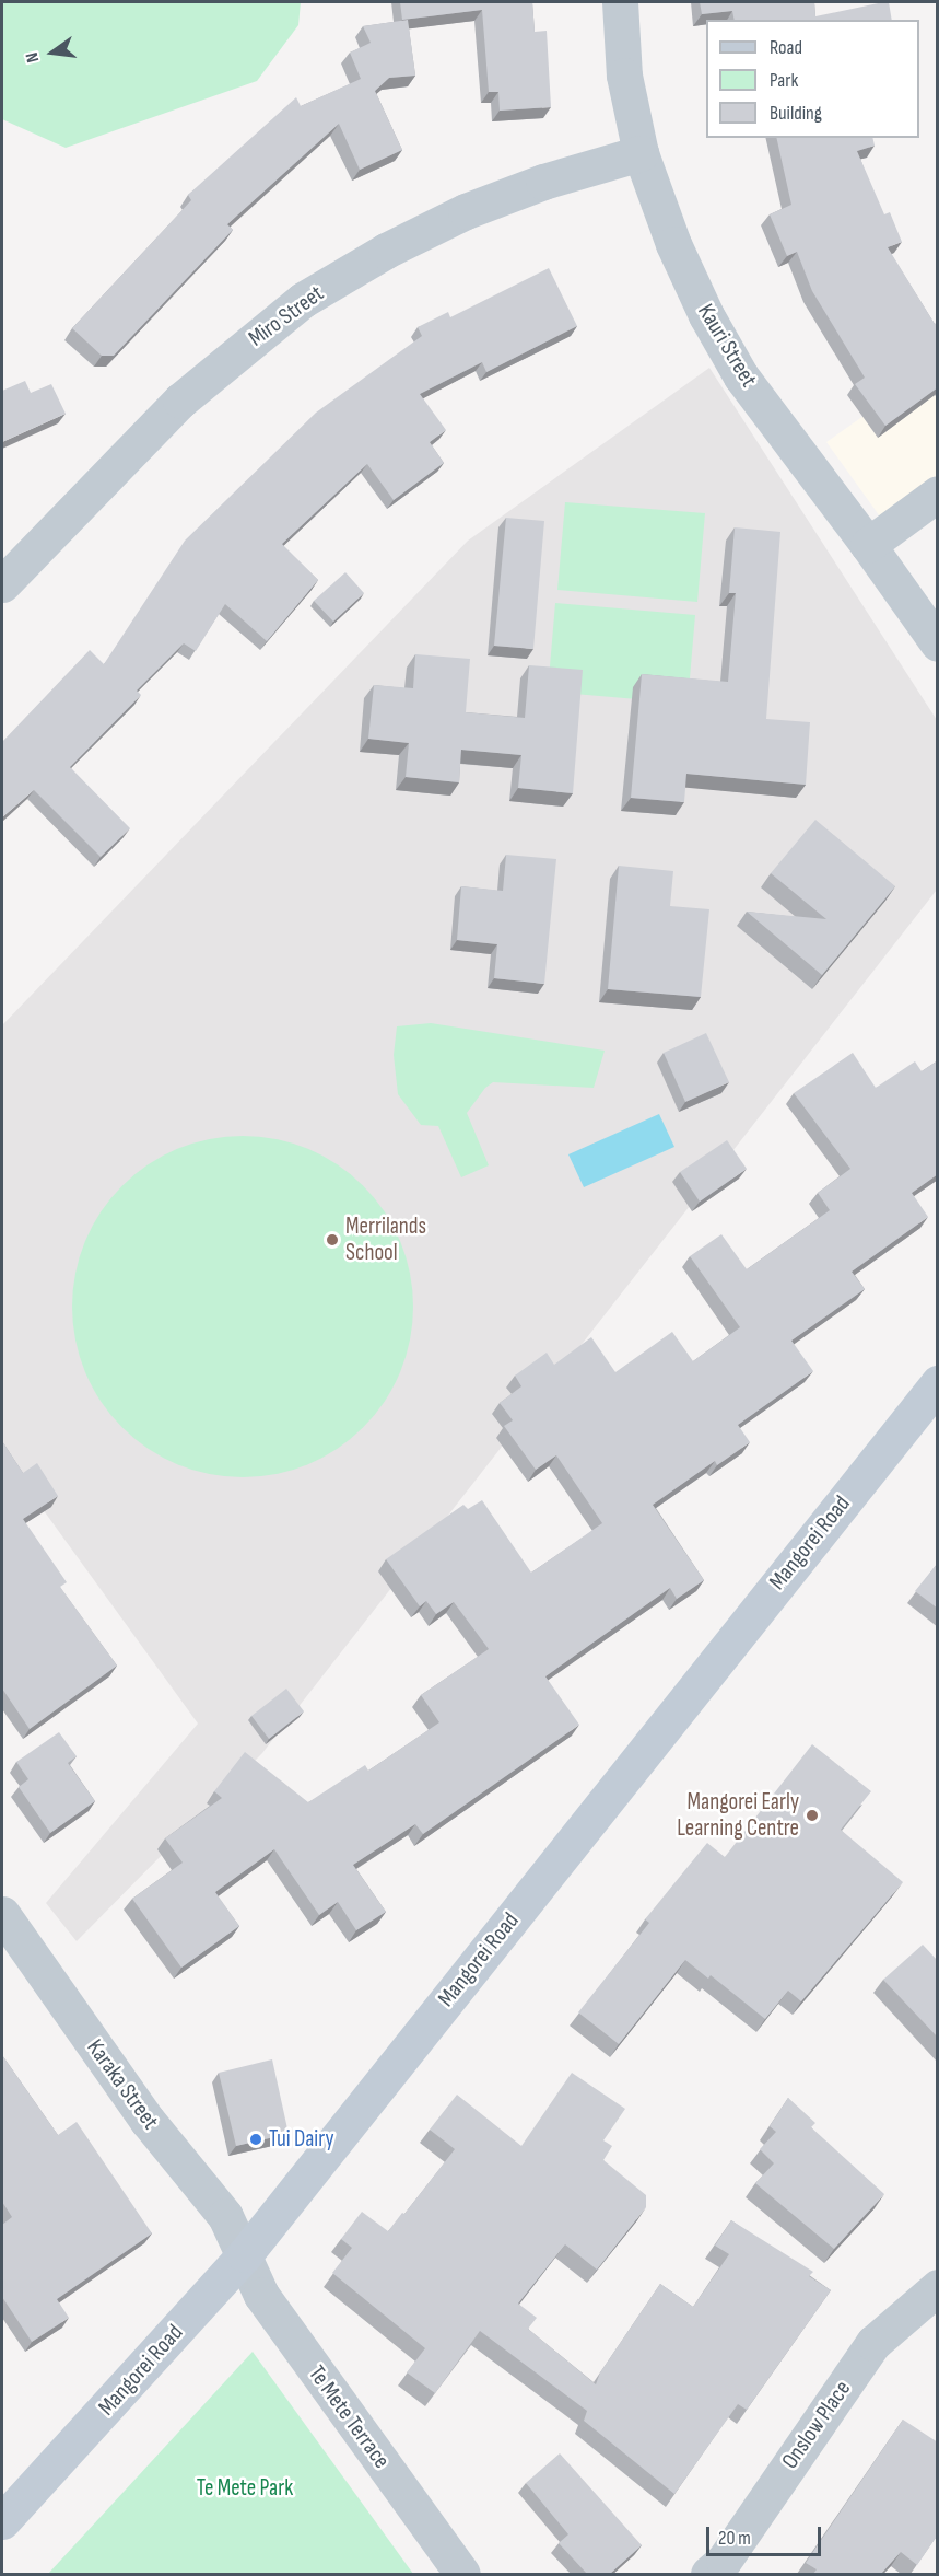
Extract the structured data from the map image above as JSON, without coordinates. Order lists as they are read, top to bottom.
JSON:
{
  "streets": {
    "main road": ["Mangorei Road"],
    "street": [
      "Miro Street",
      "Kauri Street",
      "Karaka Street",
      "Te Mete Terrace",
      "Onslow Place"
    ]
  },
  "crossings": [
    ["Miro Street", "Kauri Street"],
    ["Mangorei Road", "Karaka Street"],
    ["Mangorei Road", "Te Mete Terrace"],
    ["Karaka Street", "Te Mete Terrace"]
  ],
  "parks": ["Te Mete Park"],
  "places": ["Merrilands School", "Mangorei Early Learning Centre", "Tui Dairy"],
  "legend": ["Road", "Park", "Building"],
  "scale_bar": "20 m",
  "north": "left"
}
